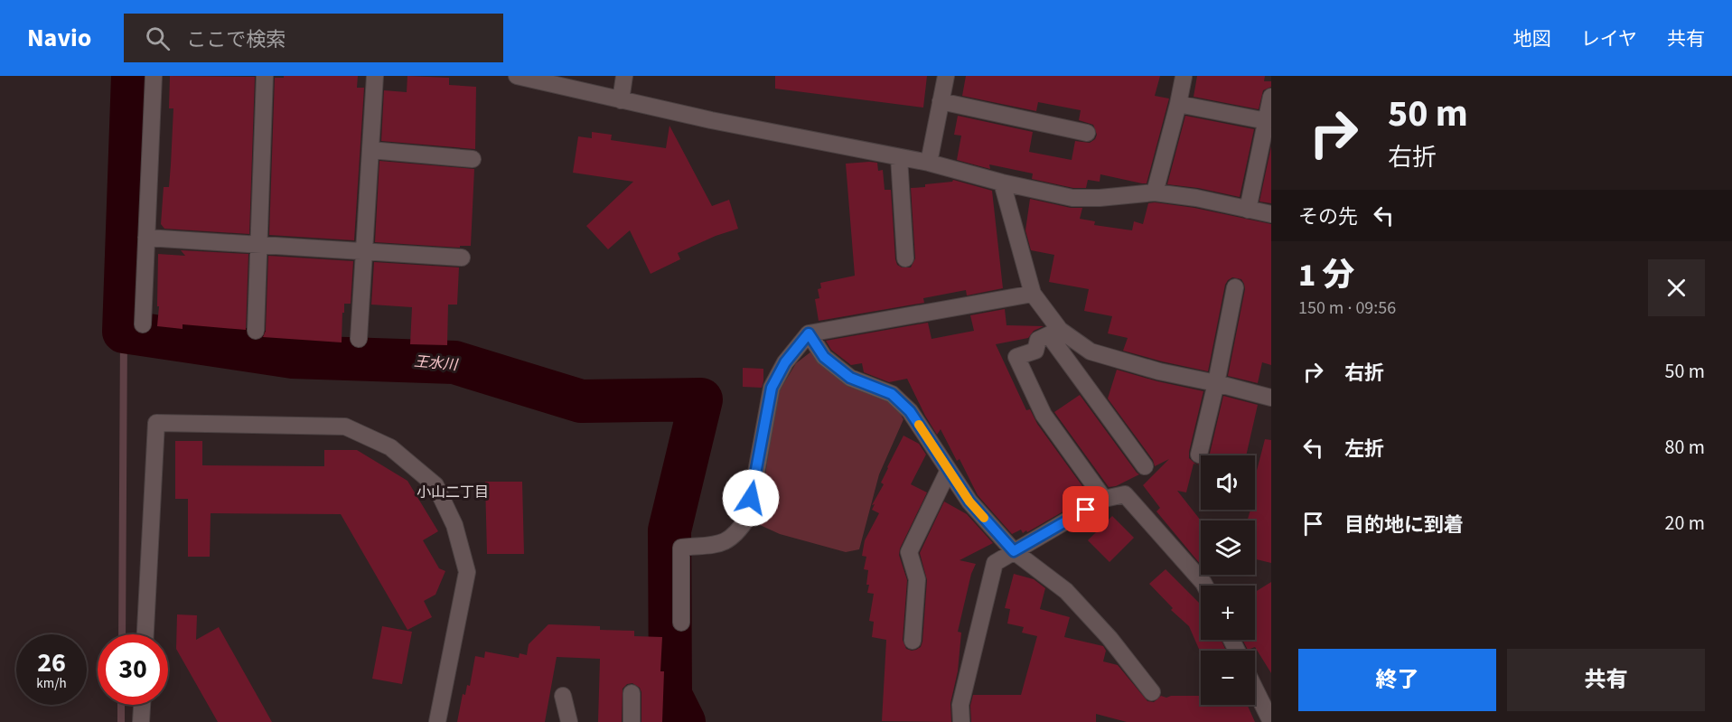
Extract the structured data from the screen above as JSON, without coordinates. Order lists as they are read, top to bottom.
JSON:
{
  "districts": ["小山二丁目"],
  "water": ["王水川"],
  "page": {
    "header": "Navio",
    "search": "ここで検索",
    "nav": ["地図", "レイヤ", "共有"],
    "turn": ["50 m", "右折"],
    "then": "その先",
    "heading": ["1 分", "150 m · 09:56"],
    "list": [
      {
        "name": "右折",
        "value": "50 m"
      },
      {
        "name": "左折",
        "value": "80 m"
      },
      {
        "name": "目的地に到着",
        "value": "20 m"
      }
    ],
    "map_buttons": ["+", "−"],
    "speed": "26 km/h",
    "limit": "30",
    "buttons": ["終了", "共有"]
  }
}
